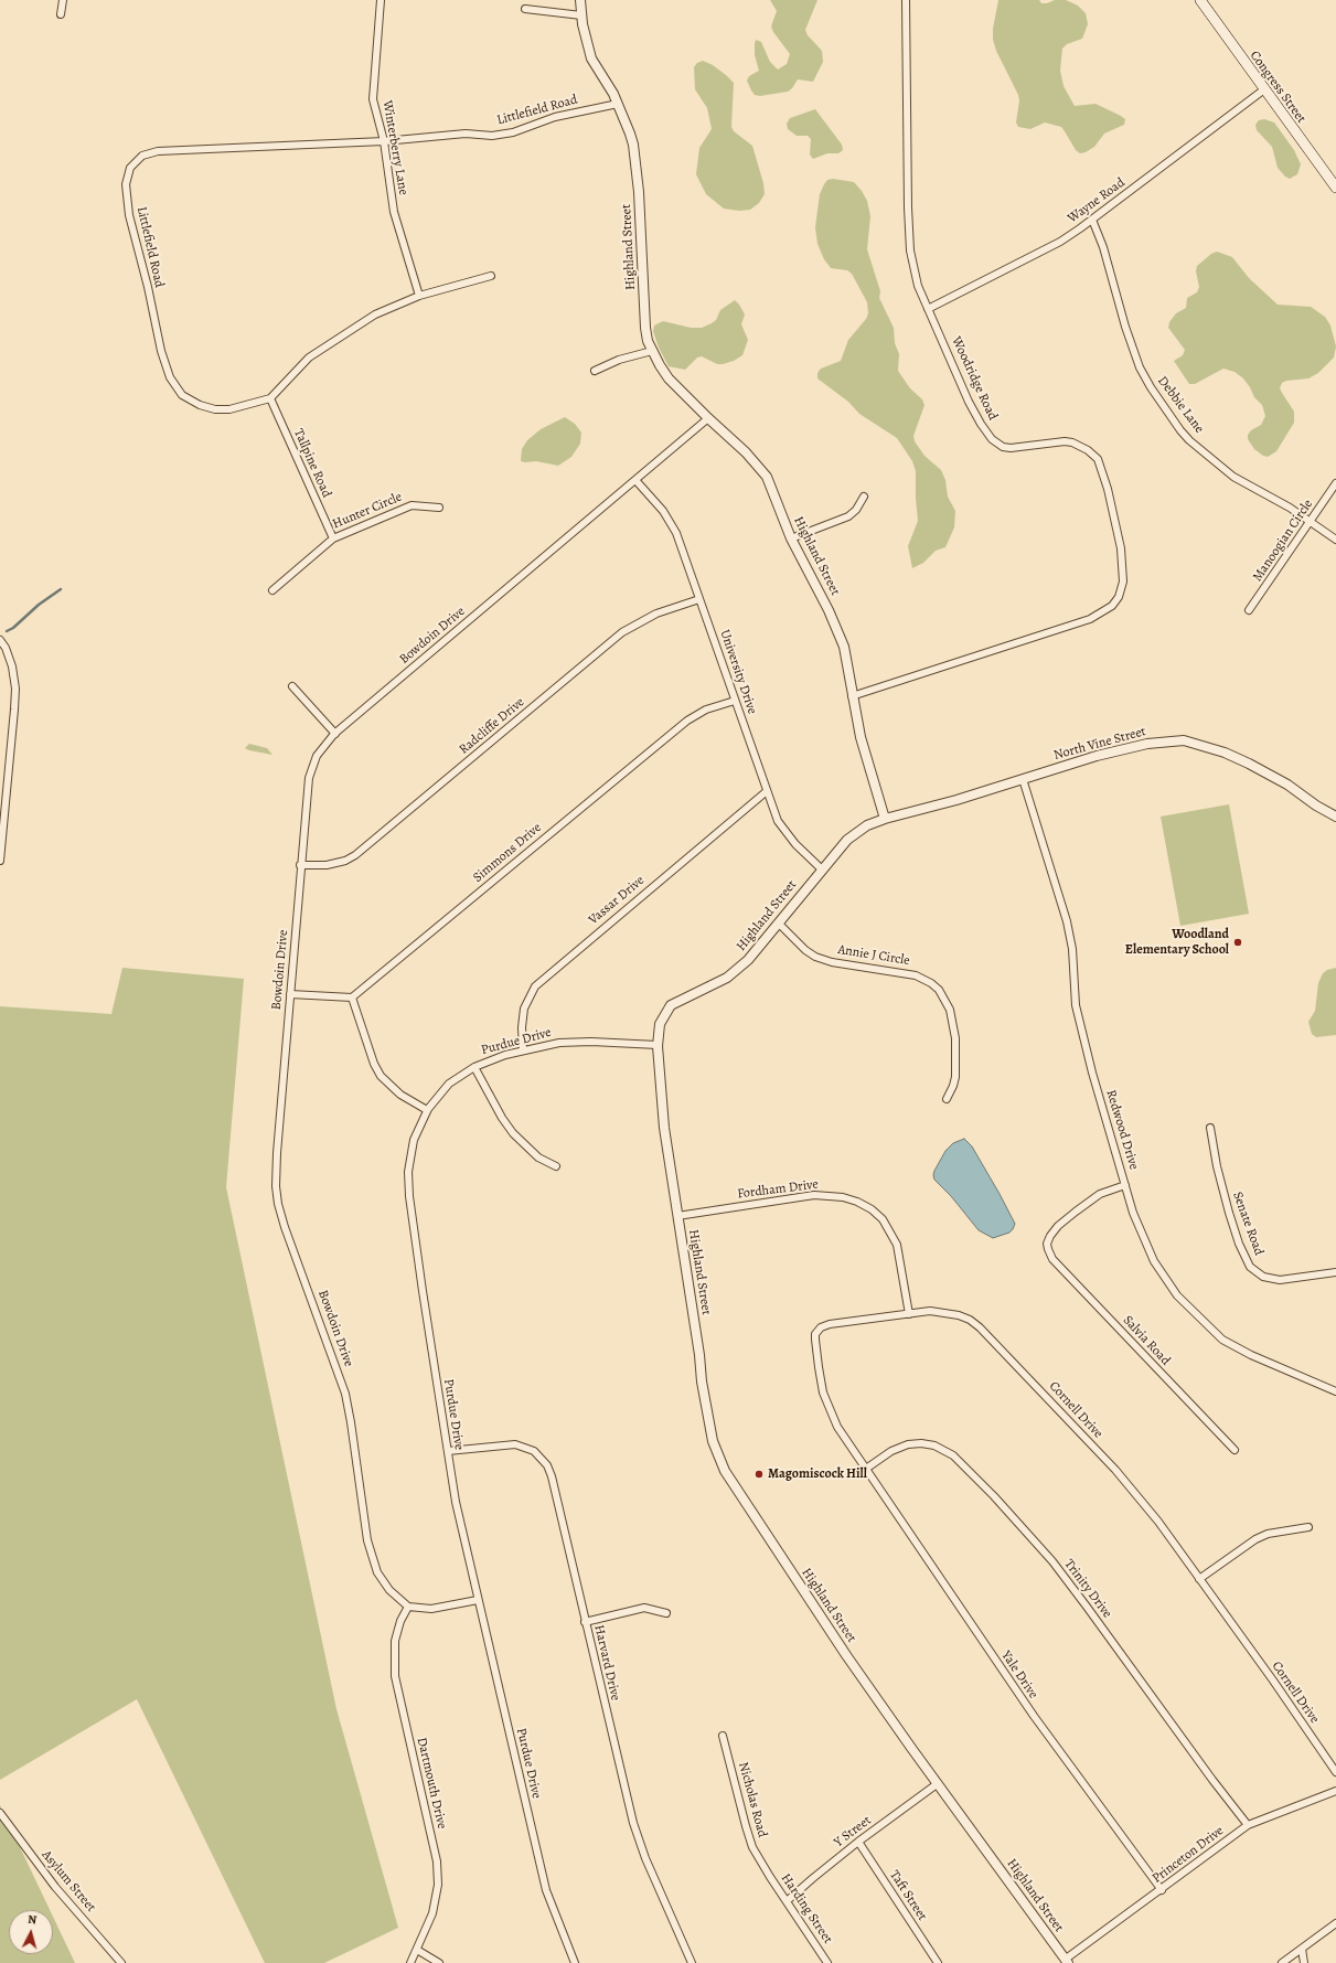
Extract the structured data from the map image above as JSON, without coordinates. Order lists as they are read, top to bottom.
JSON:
{
  "streets": {
    "main road": ["Congress Street"],
    "street": [
      "Littlefield Road",
      "Winterberry Lane",
      "Wayne Road",
      "Highland Street",
      "Woodridge Road",
      "Debbie Lane",
      "Tallpine Road",
      "Hunter Circle",
      "Manoogian Circle",
      "Bowdoin Drive",
      "University Drive",
      "Radcliffe Drive",
      "North Vine Street",
      "Simmons Drive",
      "Vassar Drive",
      "Annie J Circle",
      "Purdue Drive",
      "Redwood Drive",
      "Fordham Drive",
      "Senate Road",
      "Salvia Road",
      "Cornell Drive",
      "Trinity Drive",
      "Harvard Drive",
      "Yale Drive",
      "Dartmouth Drive",
      "Nicholas Road",
      "Y Street",
      "Princeton Drive",
      "Asylum Street",
      "Taft Street",
      "Harding Street"
    ]
  },
  "crossings": [
    ["Congress Street", "Wayne Road"],
    ["Littlefield Road", "Winterberry Lane"],
    ["Littlefield Road", "Highland Street"],
    ["Littlefield Road", "Tallpine Road"],
    ["Wayne Road", "Woodridge Road"],
    ["Wayne Road", "Debbie Lane"],
    ["Highland Street", "Woodridge Road"],
    ["Highland Street", "Bowdoin Drive"],
    ["Highland Street", "University Drive"],
    ["Highland Street", "North Vine Street"],
    ["Highland Street", "Annie J Circle"],
    ["Highland Street", "Purdue Drive"],
    ["Highland Street", "Fordham Drive"],
    ["Highland Street", "Y Street"],
    ["Highland Street", "Princeton Drive"],
    ["Debbie Lane", "Manoogian Circle"],
    ["Tallpine Road", "Hunter Circle"],
    ["Bowdoin Drive", "University Drive"],
    ["Bowdoin Drive", "Radcliffe Drive"],
    ["Bowdoin Drive", "Dartmouth Drive"],
    ["University Drive", "Radcliffe Drive"],
    ["University Drive", "Simmons Drive"],
    ["University Drive", "Vassar Drive"],
    ["North Vine Street", "Redwood Drive"],
    ["Vassar Drive", "Purdue Drive"],
    ["Purdue Drive", "Harvard Drive"],
    ["Redwood Drive", "Salvia Road"],
    ["Fordham Drive", "Cornell Drive"],
    ["Cornell Drive", "Trinity Drive"],
    ["Cornell Drive", "Yale Drive"],
    ["Trinity Drive", "Yale Drive"],
    ["Trinity Drive", "Princeton Drive"],
    ["Yale Drive", "Princeton Drive"],
    ["Nicholas Road", "Harding Street"],
    ["Y Street", "Taft Street"],
    ["Y Street", "Harding Street"]
  ],
  "places": ["Woodland Elementary School", "Magomiscock Hill"],
  "north": "top"
}
